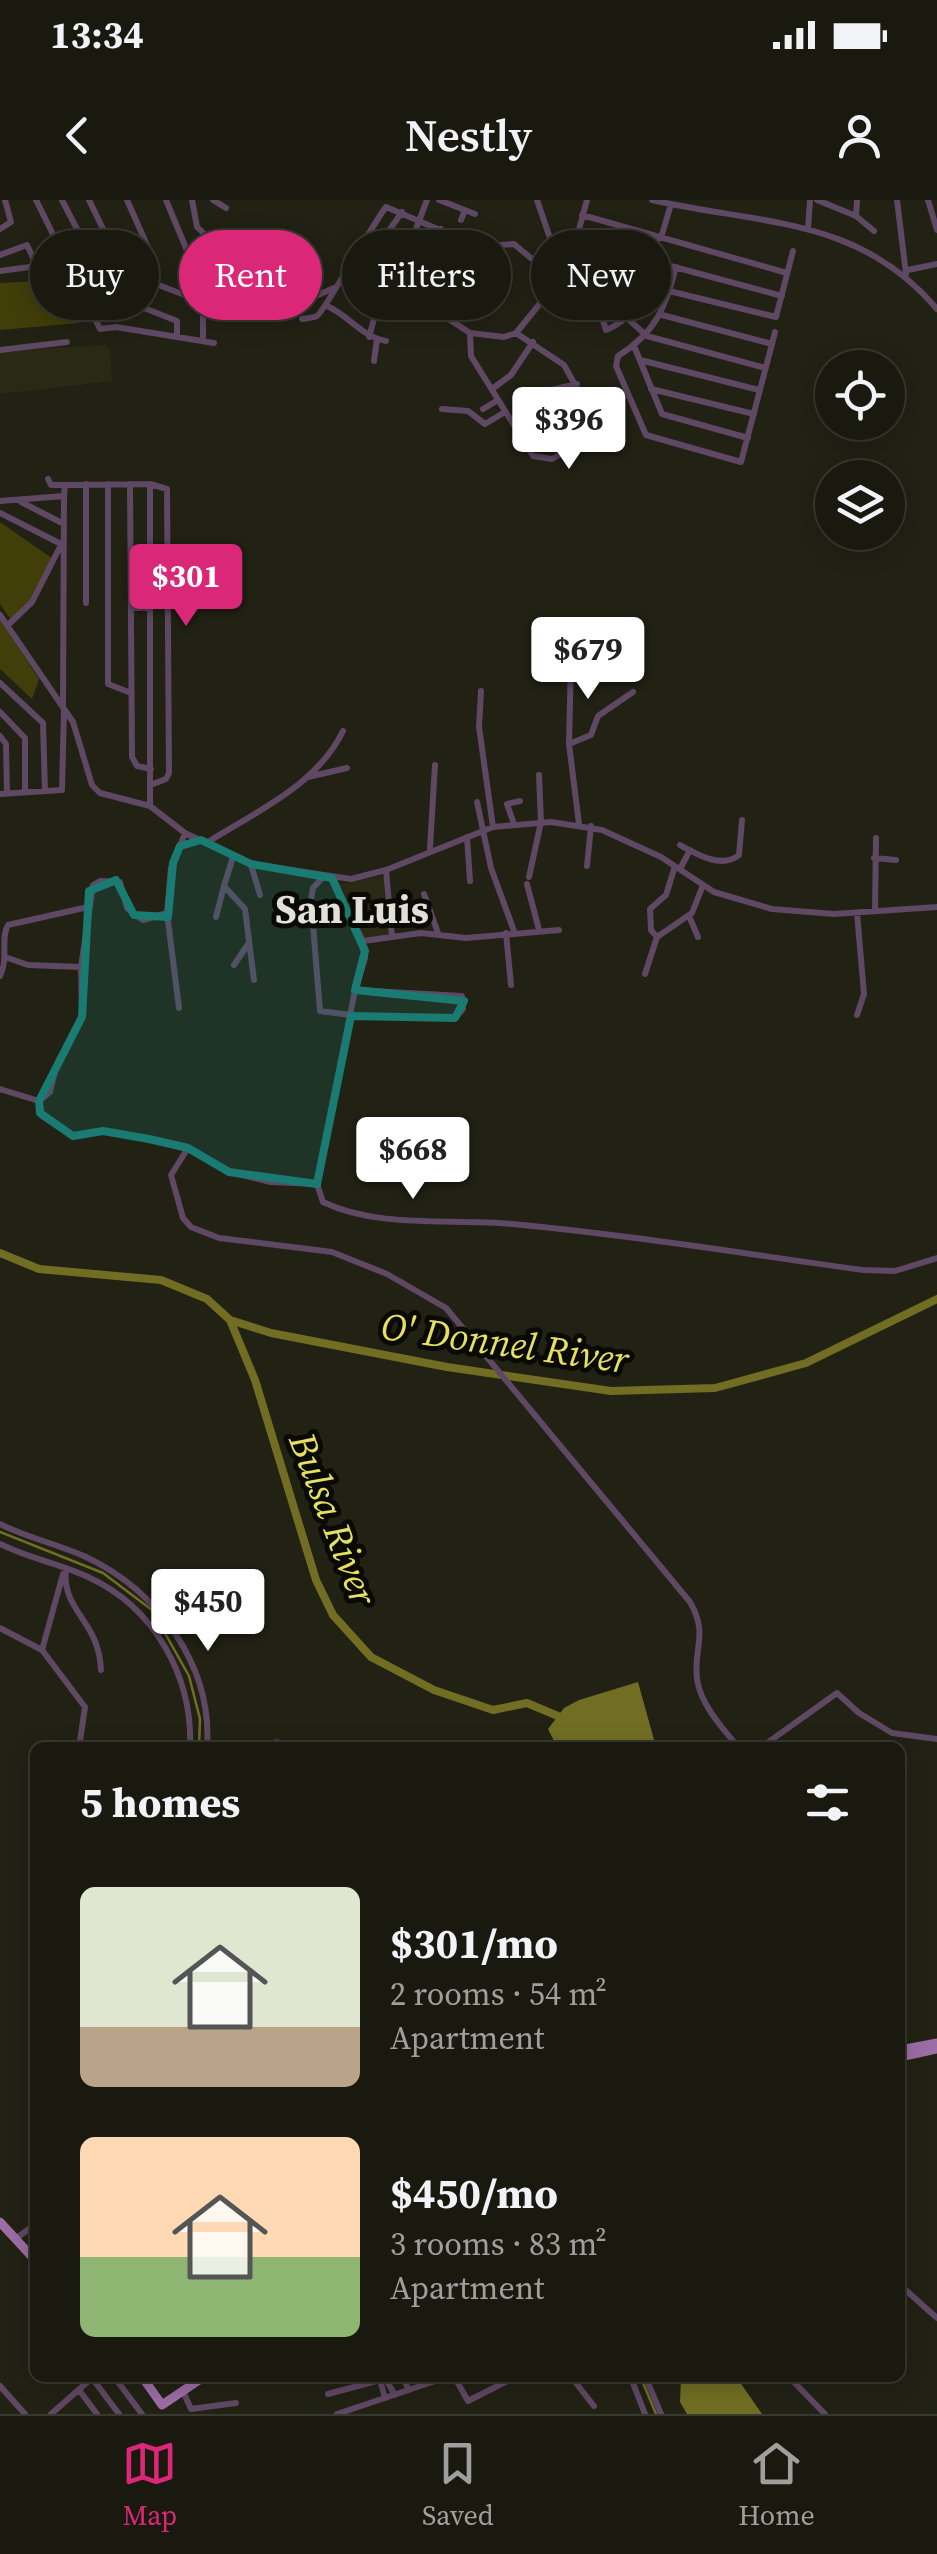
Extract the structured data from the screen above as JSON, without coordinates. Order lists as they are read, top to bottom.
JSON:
{
  "districts": ["San Luis"],
  "water": ["O' Donnel River", "Bulsa River"],
  "page": {
    "status": "13:34",
    "header": "Nestly",
    "chip": [
      "Buy",
      "Rent",
      "Filters",
      "New"
    ],
    "price": [
      "$396",
      "$301",
      "$679",
      "$668",
      "$450"
    ],
    "heading": "5 homes",
    "list": [
      {
        "name": "$301/mo",
        "note": "2 rooms · 54 m² · Apartment"
      },
      {
        "name": "$450/mo",
        "note": "3 rooms · 83 m² · Apartment"
      }
    ],
    "tabs": ["Map", "Saved", "Home"]
  }
}
